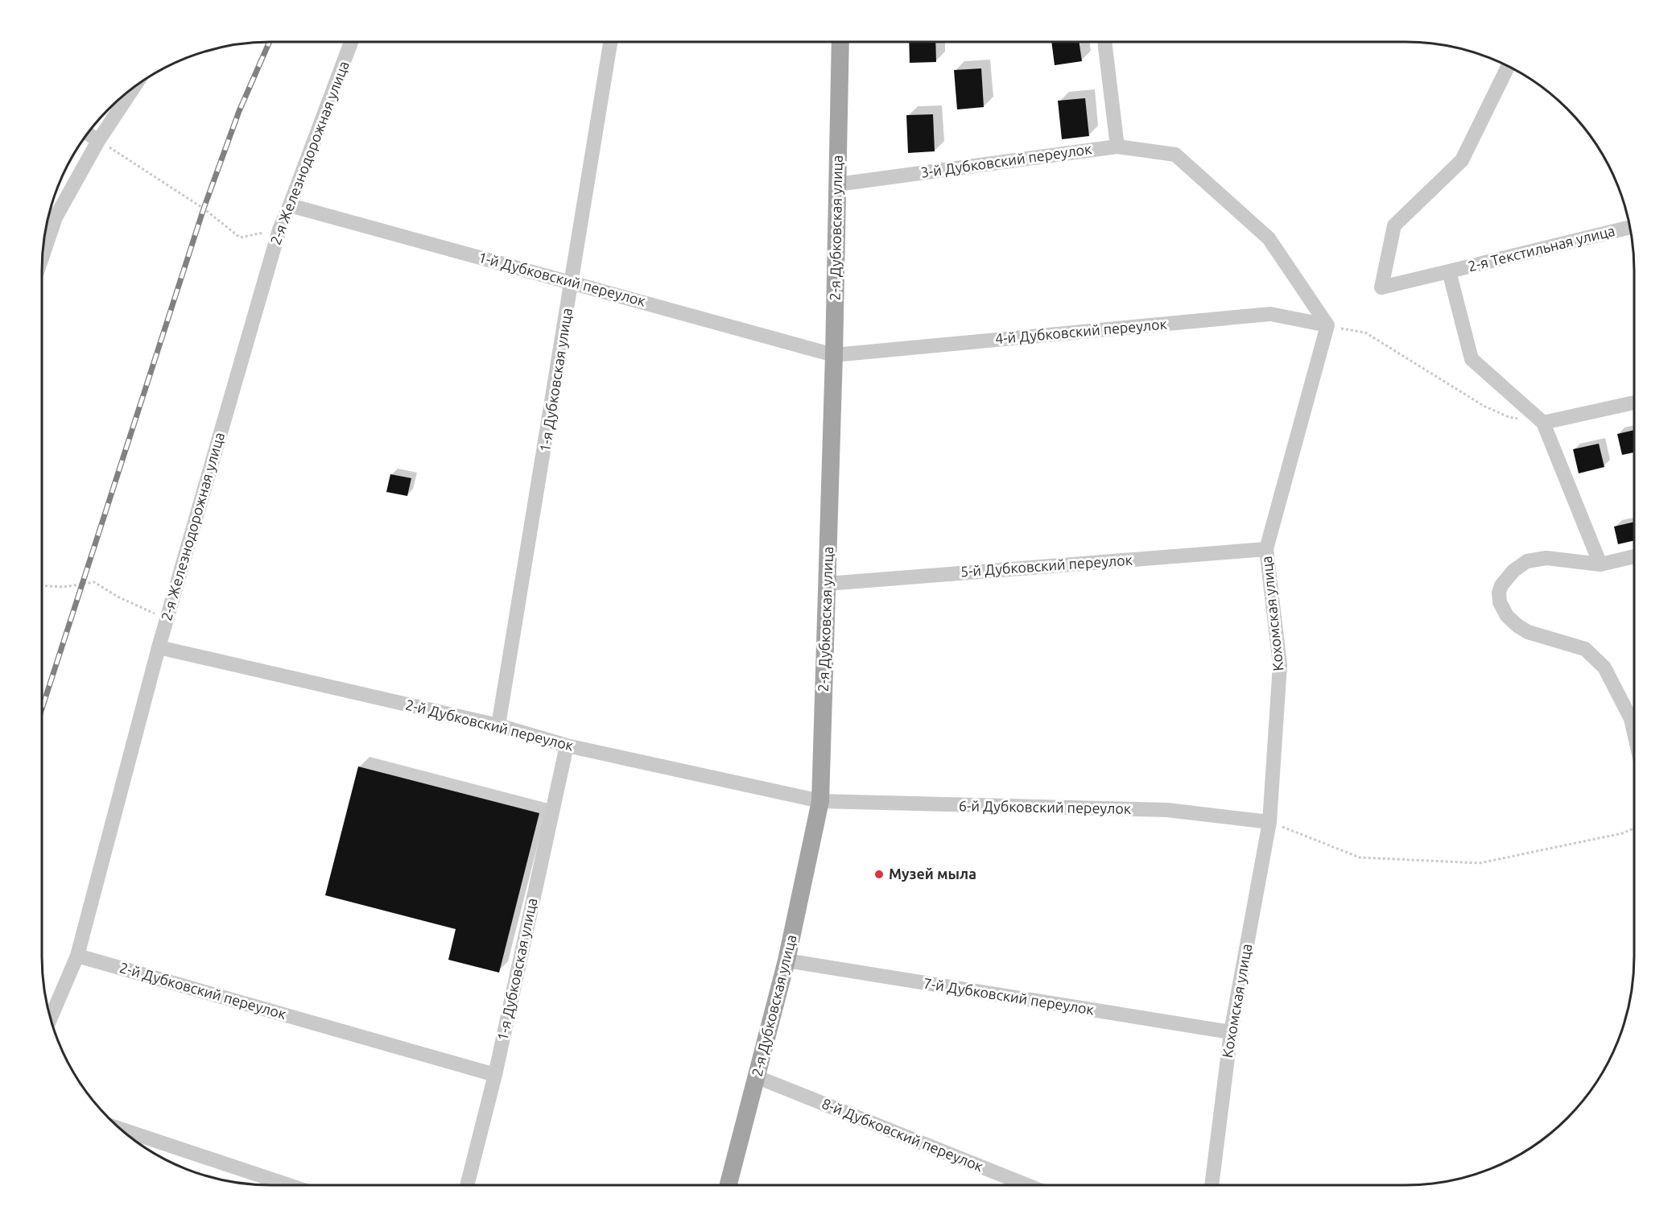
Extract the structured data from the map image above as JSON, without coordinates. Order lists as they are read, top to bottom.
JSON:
{
  "streets": {
    "main road": ["2-я Дубковская улица"],
    "street": [
      "2-я Железнодорожная улица",
      "3-й Дубковский переулок",
      "2-я Текстильная улица",
      "1-й Дубковский переулок",
      "4-й Дубковский переулок",
      "1-я Дубковская улица",
      "5-й Дубковский переулок",
      "Кохомская улица",
      "2-й Дубковский переулок",
      "6-й Дубковский переулок",
      "7-й Дубковский переулок",
      "8-й Дубковский переулок"
    ]
  },
  "crossings": [
    ["2-я Железнодорожная улица", "1-й Дубковский переулок"],
    ["2-я Железнодорожная улица", "2-й Дубковский переулок"],
    ["3-й Дубковский переулок", "2-я Дубковская улица"],
    ["3-й Дубковский переулок", "4-й Дубковский переулок"],
    ["3-й Дубковский переулок", "Кохомская улица"],
    ["2-я Дубковская улица", "1-й Дубковский переулок"],
    ["2-я Дубковская улица", "4-й Дубковский переулок"],
    ["2-я Дубковская улица", "5-й Дубковский переулок"],
    ["2-я Дубковская улица", "2-й Дубковский переулок"],
    ["2-я Дубковская улица", "6-й Дубковский переулок"],
    ["2-я Дубковская улица", "7-й Дубковский переулок"],
    ["2-я Дубковская улица", "8-й Дубковский переулок"],
    ["1-й Дубковский переулок", "4-й Дубковский переулок"],
    ["1-й Дубковский переулок", "1-я Дубковская улица"],
    ["4-й Дубковский переулок", "Кохомская улица"],
    ["1-я Дубковская улица", "2-й Дубковский переулок"],
    ["5-й Дубковский переулок", "Кохомская улица"],
    ["Кохомская улица", "6-й Дубковский переулок"],
    ["Кохомская улица", "7-й Дубковский переулок"],
    ["2-й Дубковский переулок", "6-й Дубковский переулок"]
  ],
  "places": ["Музей мыла"]
}
